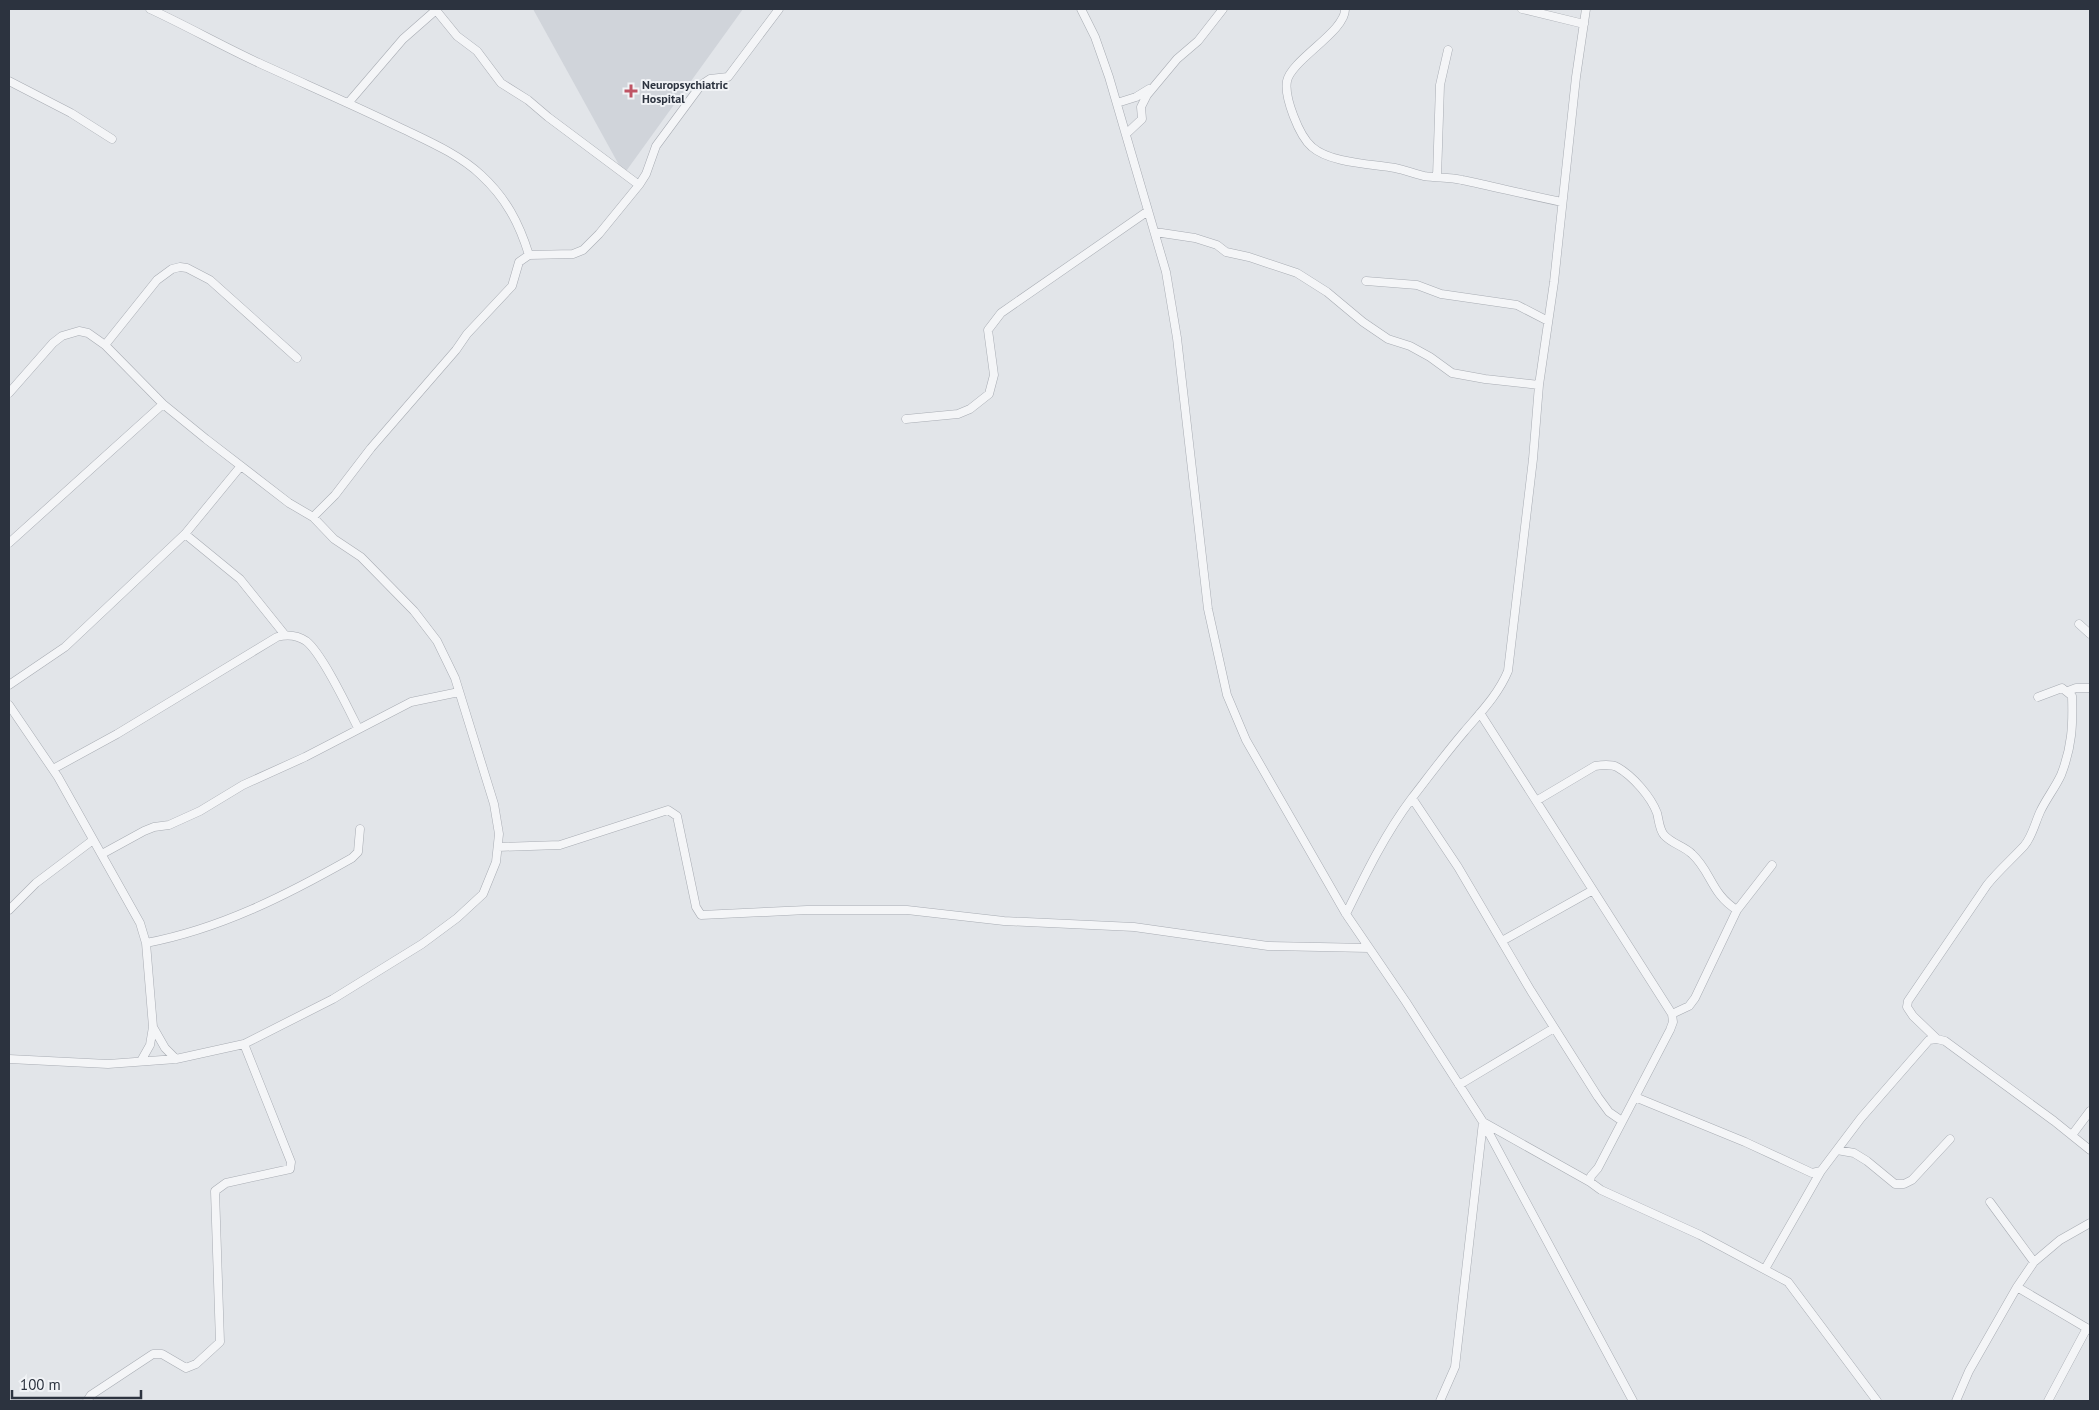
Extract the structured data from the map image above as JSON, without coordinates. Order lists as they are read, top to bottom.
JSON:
{
  "places": {
    "health": ["Neuropsychiatric Hospital"]
  },
  "scale_bar": "100 m"
}
